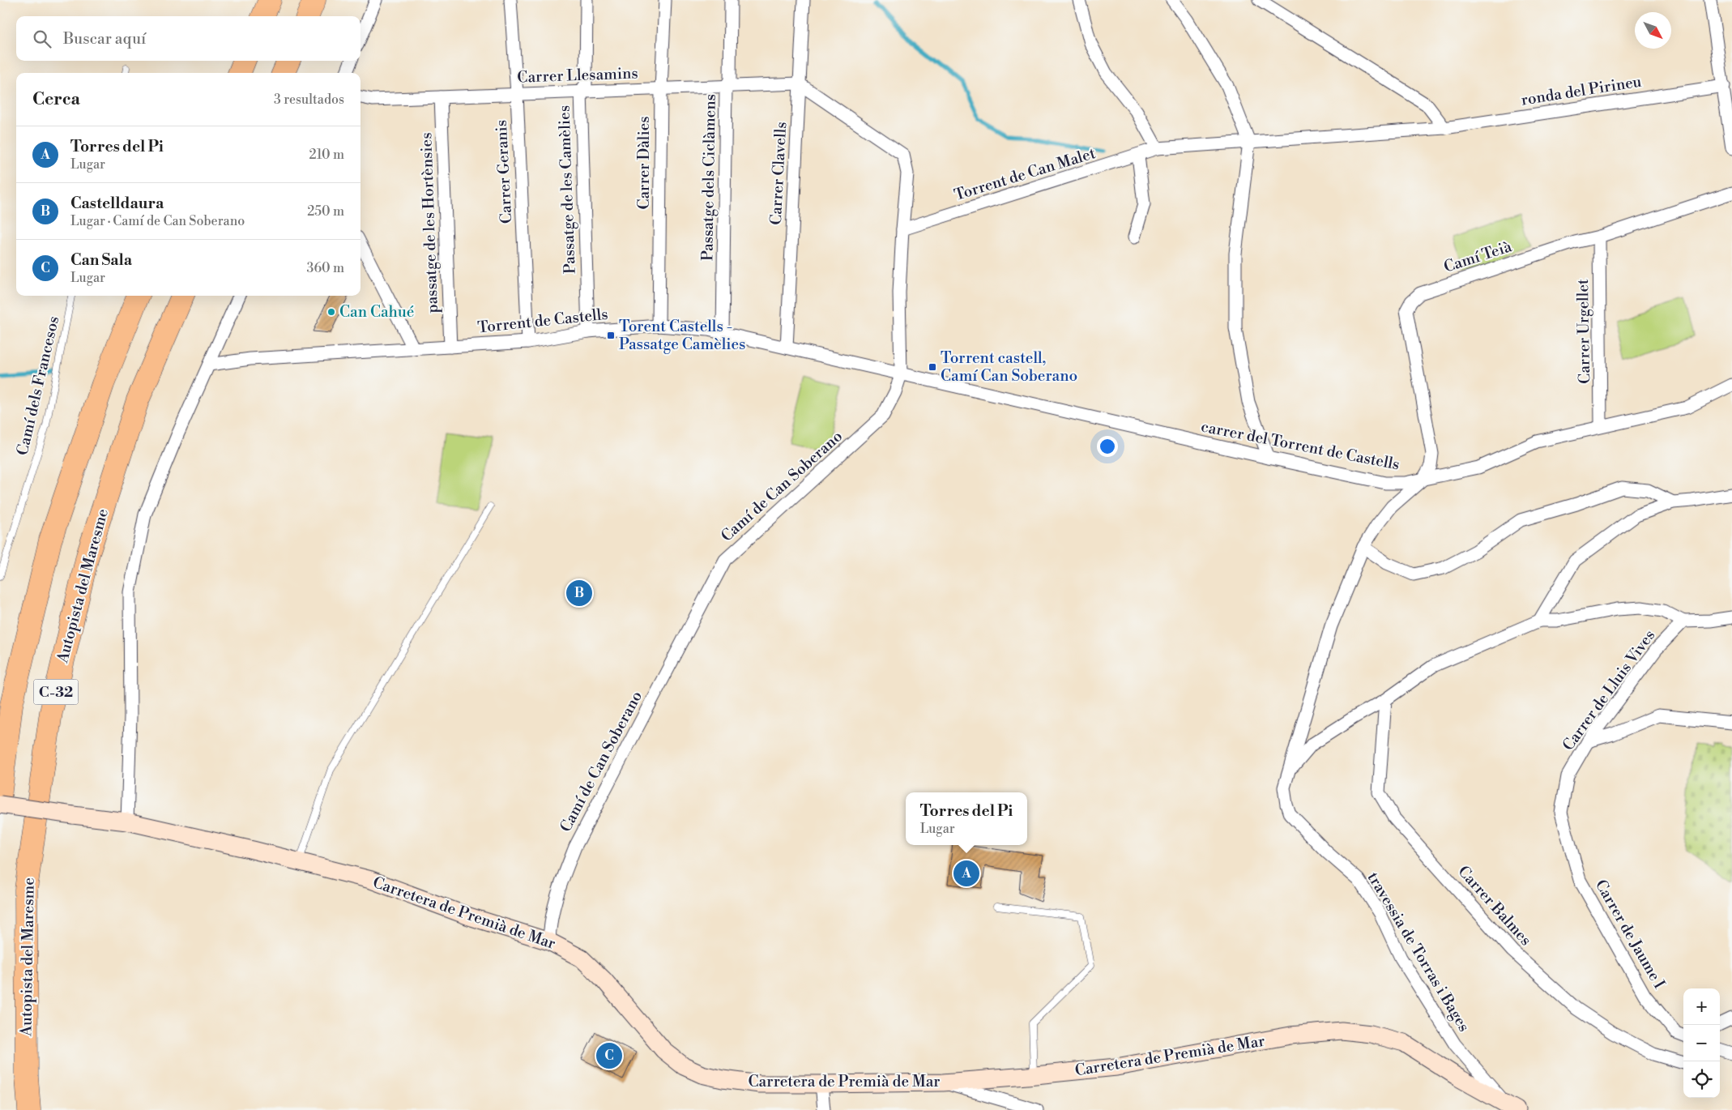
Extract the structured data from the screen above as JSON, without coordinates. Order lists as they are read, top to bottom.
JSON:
{
  "streets": {
    "highway": ["Autopista del Maresme", "C-32"],
    "street": [
      "Carrer Llesamins",
      "ronda del Pirineu",
      "Carrer Dàlies",
      "Carrer Geranis",
      "Carrer Clavells",
      "Torrent de Can Malet",
      "Passatge dels Ciclàmens",
      "Passatge de les Camèlies",
      "passatge de les Hortènsies",
      "Camí Teià",
      "Torrent de Castells",
      "Carrer Urgellet",
      "carrer del Torrent de Castells",
      "Camí de Can Soberano",
      "Carrer de Lluis Vives",
      "Carrer Balmes",
      "Carretera de Premià de Mar",
      "Carrer de Jaume I",
      "travessia de Torras i Bages"
    ],
    "lane": ["Camí dels Francesos"]
  },
  "crossings": [
    ["Carrer Llesamins", "Carrer Dàlies"],
    ["Carrer Llesamins", "Carrer Geranis"],
    ["Carrer Llesamins", "Carrer Clavells"],
    ["Carrer Llesamins", "Passatge dels Ciclàmens"],
    ["Carrer Llesamins", "Passatge de les Camèlies"],
    ["Carrer Llesamins", "passatge de les Hortènsies"],
    ["Carrer Llesamins", "Camí de Can Soberano"],
    ["ronda del Pirineu", "Torrent de Can Malet"],
    ["Carrer Dàlies", "Torrent de Castells"],
    ["Carrer Geranis", "Torrent de Castells"],
    ["Carrer Clavells", "Torrent de Castells"],
    ["Carrer Clavells", "Camí de Can Soberano"],
    ["Torrent de Can Malet", "Camí de Can Soberano"],
    ["Passatge dels Ciclàmens", "Torrent de Castells"],
    ["Passatge de les Camèlies", "Torrent de Castells"],
    ["passatge de les Hortènsies", "Torrent de Castells"],
    ["Camí Teià", "Carrer Urgellet"],
    ["Camí Teià", "carrer del Torrent de Castells"],
    ["Camí Teià", "travessia de Torras i Bages"],
    ["Torrent de Castells", "carrer del Torrent de Castells"],
    ["Torrent de Castells", "Camí de Can Soberano"],
    ["Carrer Urgellet", "carrer del Torrent de Castells"],
    ["carrer del Torrent de Castells", "Camí de Can Soberano"],
    ["carrer del Torrent de Castells", "travessia de Torras i Bages"],
    ["Camí de Can Soberano", "Carretera de Premià de Mar"],
    ["Carrer de Lluis Vives", "Carrer de Jaume I"],
    ["Carretera de Premià de Mar", "travessia de Torras i Bages"]
  ],
  "places": {
    "other": ["Can Cahué"],
    "transit": ["Torent Castells - Passatge Camèlies", "Torrent castell, Camí Can Soberano"]
  },
  "north": "bottom right",
  "page": {
    "search": "Buscar aquí",
    "heading": ["Cerca", "3 resultados"],
    "list": [
      {
        "mark": "A",
        "name": "Torres del Pi",
        "note": "Lugar",
        "value": "210 m"
      },
      {
        "mark": "B",
        "name": "Castelldaura",
        "note": "Lugar · Camí de Can Soberano",
        "value": "250 m"
      },
      {
        "mark": "C",
        "name": "Can Sala",
        "note": "Lugar",
        "value": "360 m"
      }
    ],
    "pins": ["B", "A", "C"],
    "popup": ["Torres del Pi", "Lugar"],
    "map_buttons": ["+", "−"]
  }
}
